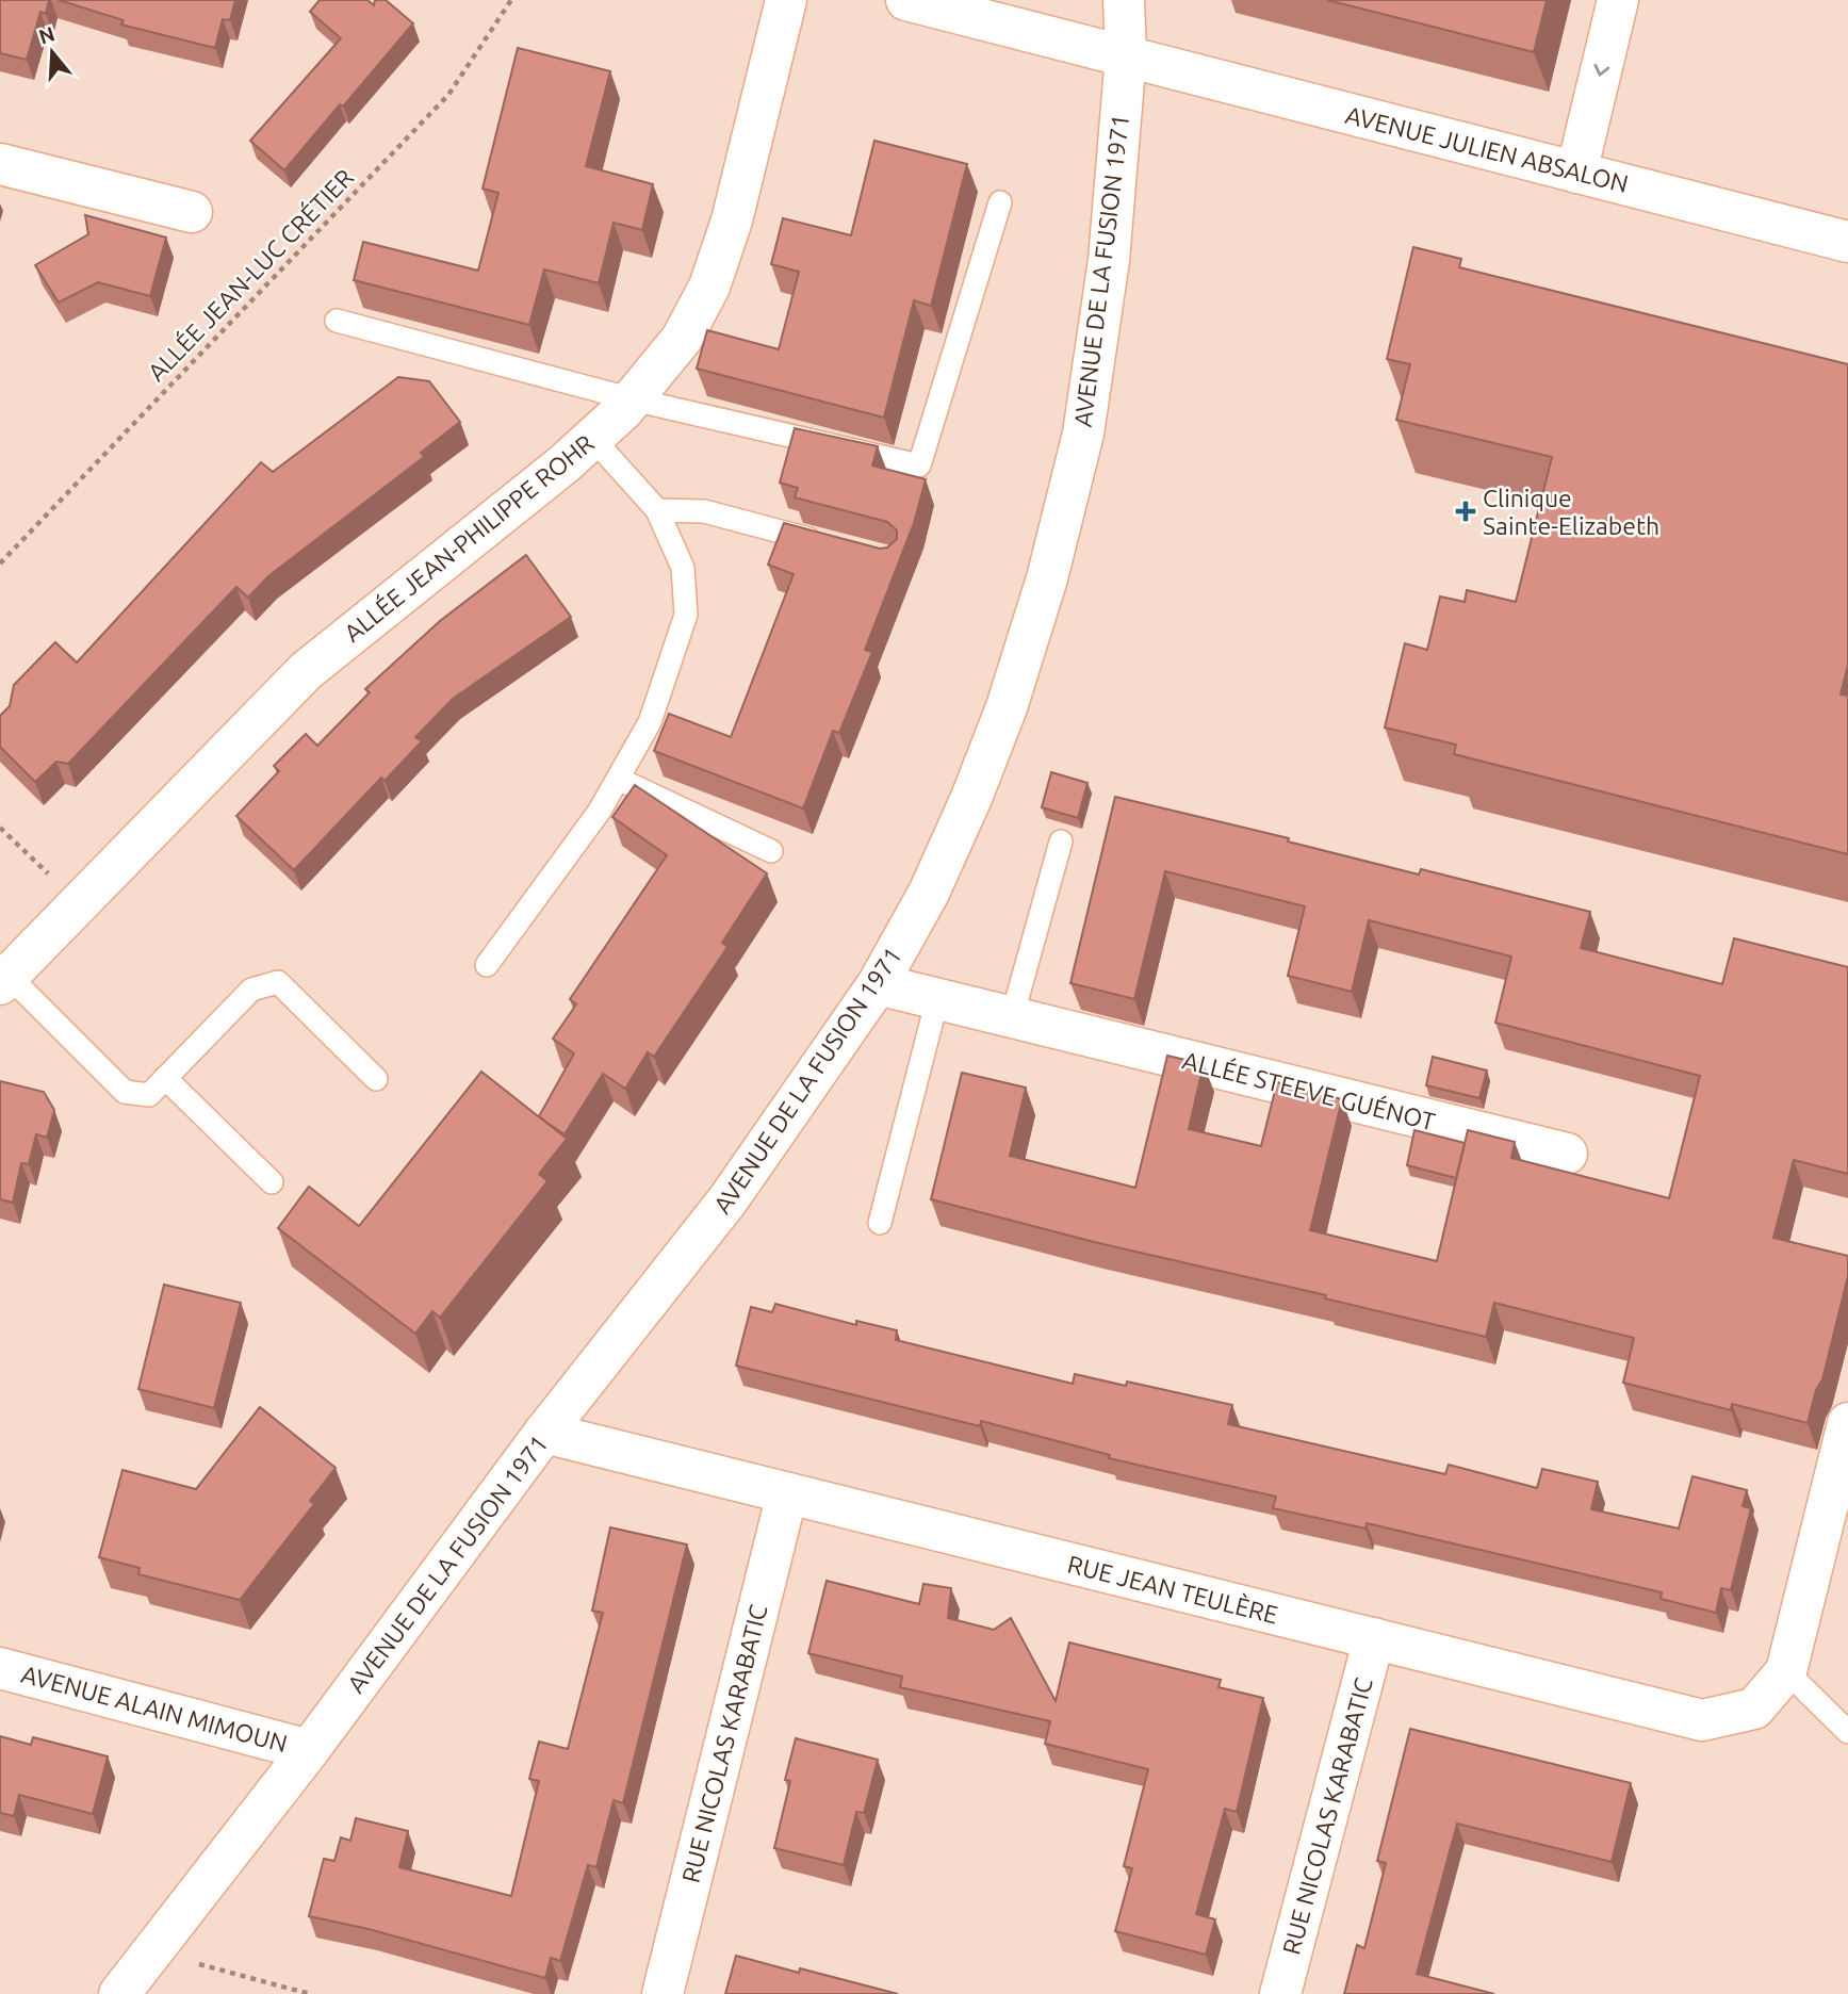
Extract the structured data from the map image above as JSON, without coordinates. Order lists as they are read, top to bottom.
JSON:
{
  "streets": {
    "street": [
      "AVENUE JULIEN ABSALON",
      "AVENUE DE LA FUSION 1971",
      "ALLÉE JEAN-PHILIPPE ROHR",
      "ALLÉE STEEVE GUÉNOT",
      "RUE JEAN TEULÈRE",
      "AVENUE ALAIN MIMOUN",
      "RUE NICOLAS KARABATIC"
    ],
    "path": ["ALLÉE JEAN-LUC CRÉTIER"]
  },
  "crossings": [
    ["AVENUE JULIEN ABSALON", "AVENUE DE LA FUSION 1971"],
    ["AVENUE DE LA FUSION 1971", "ALLÉE STEEVE GUÉNOT"],
    ["AVENUE DE LA FUSION 1971", "RUE JEAN TEULÈRE"],
    ["AVENUE DE LA FUSION 1971", "AVENUE ALAIN MIMOUN"],
    ["RUE JEAN TEULÈRE", "RUE NICOLAS KARABATIC"]
  ],
  "places": {
    "health": ["Clinique Sainte-Elizabeth"]
  },
  "north": "top"
}
